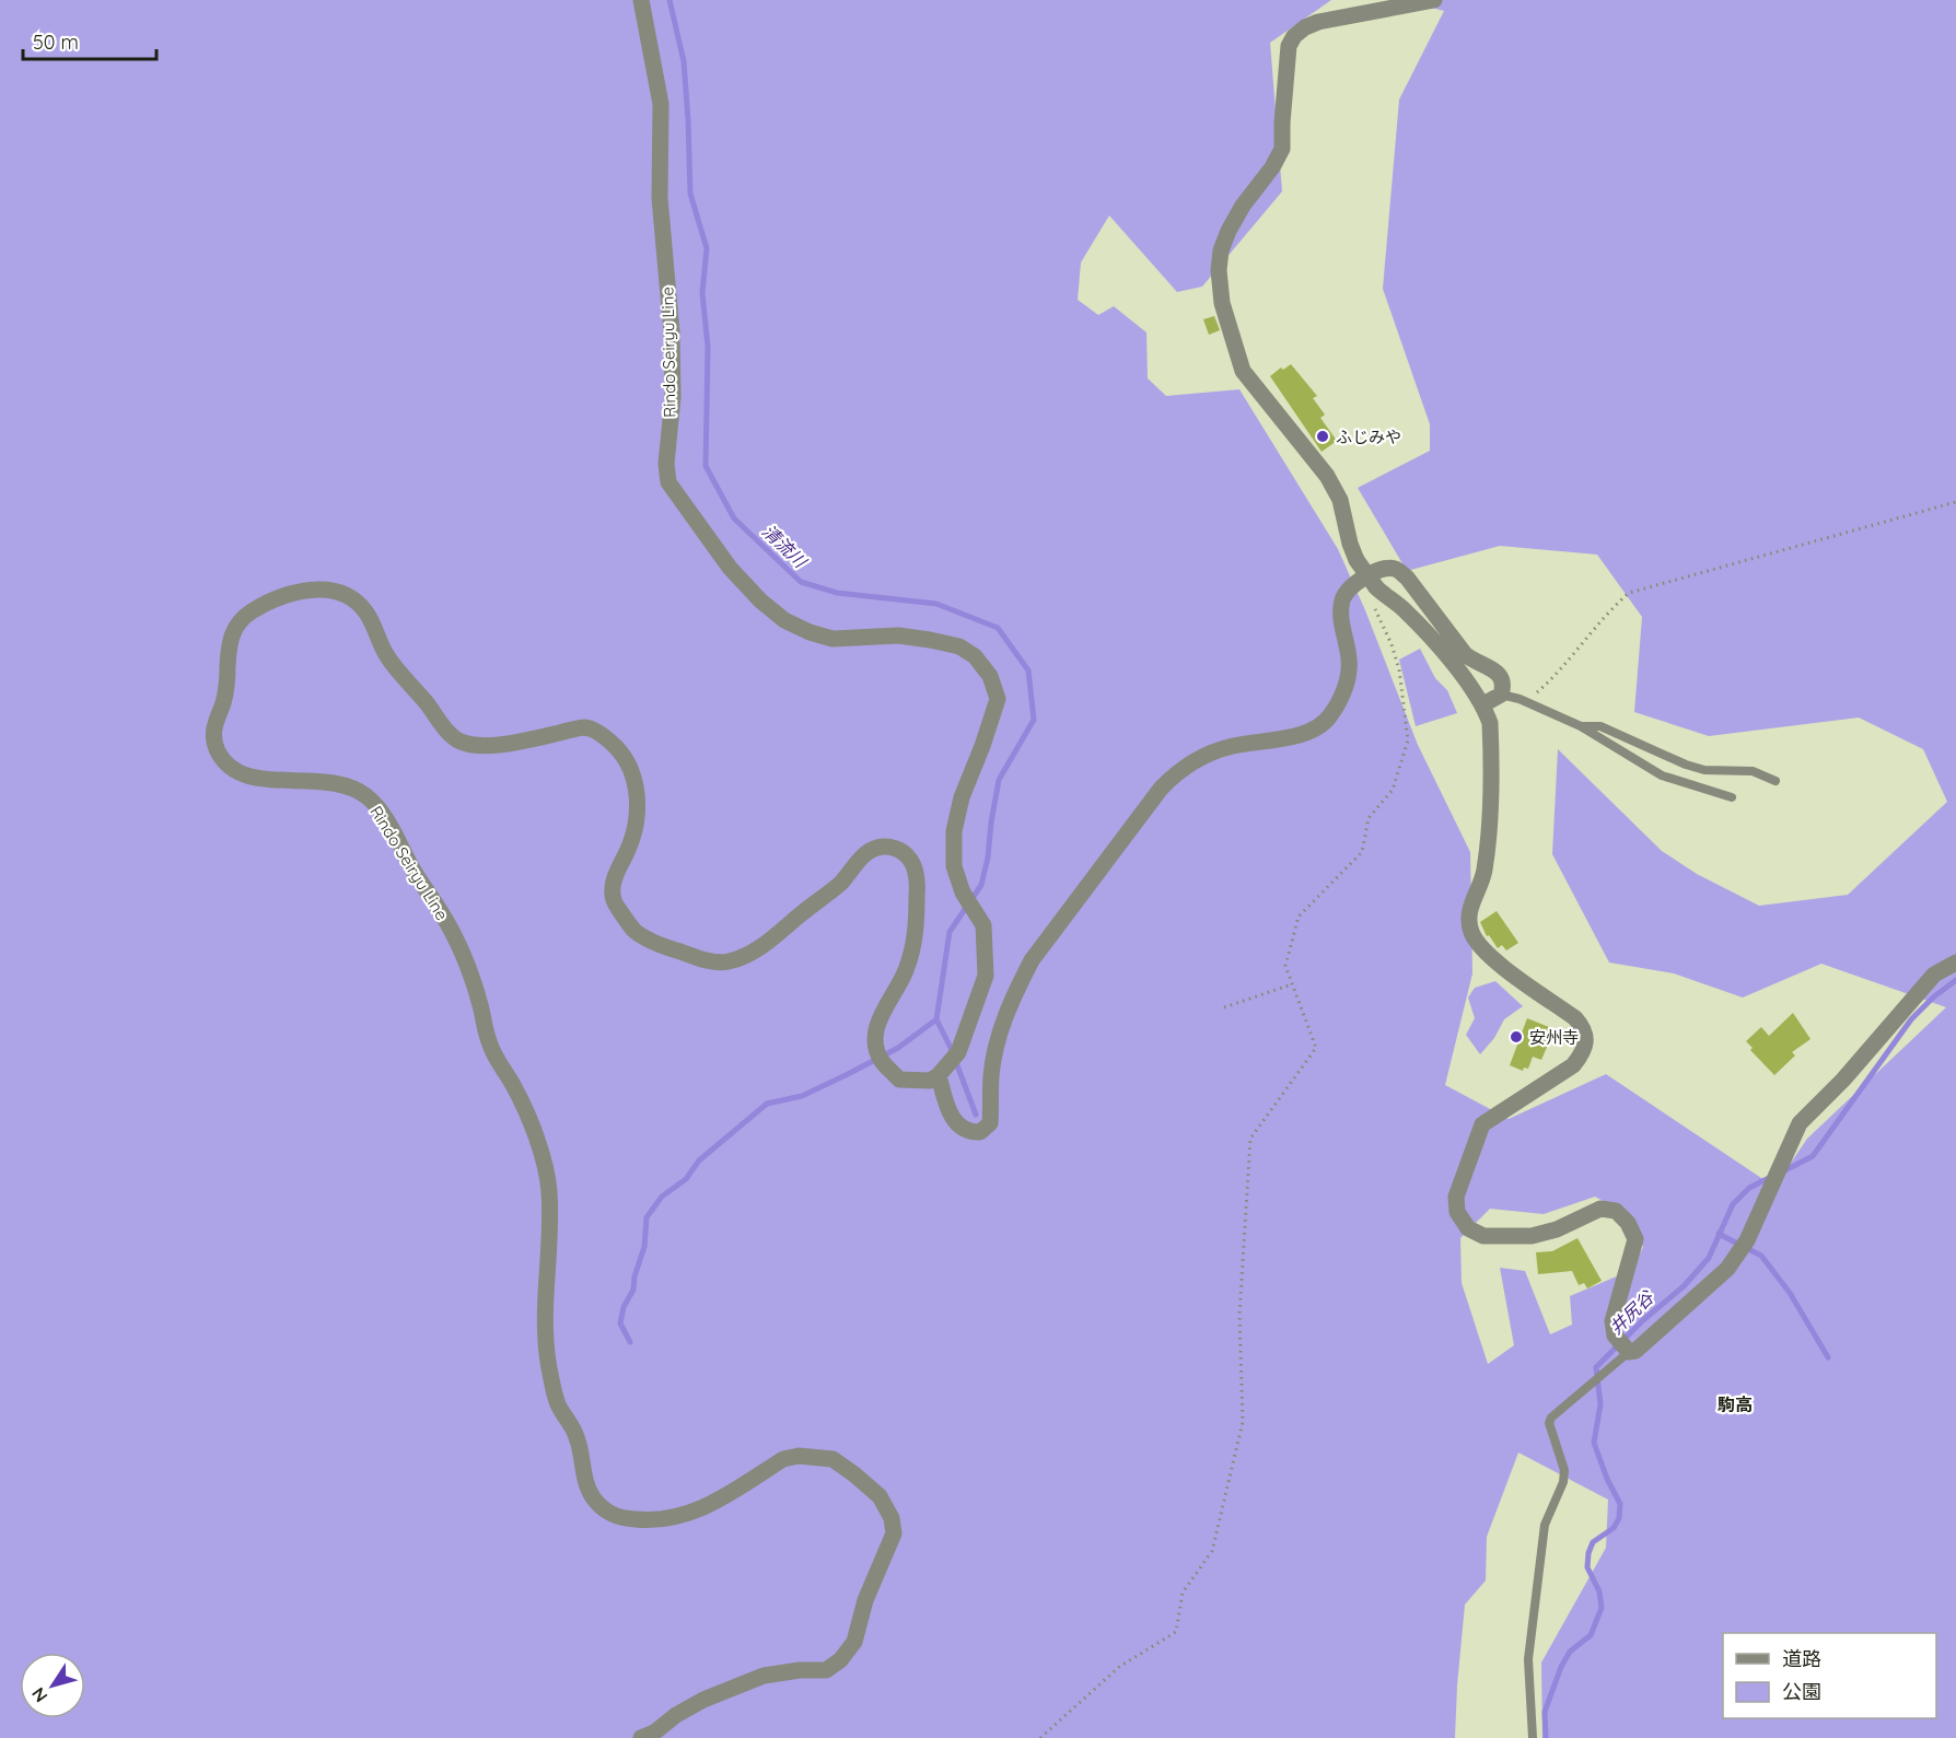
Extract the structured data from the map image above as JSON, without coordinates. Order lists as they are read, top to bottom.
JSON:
{
  "streets": {
    "street": ["Rindo Seiryu Line"]
  },
  "districts": ["駒高"],
  "water": ["清流川", "井尻谷"],
  "places": ["ふじみや", "安州寺"],
  "legend": ["道路", "公園"],
  "scale_bar": "50 m",
  "north": "bottom left"
}
